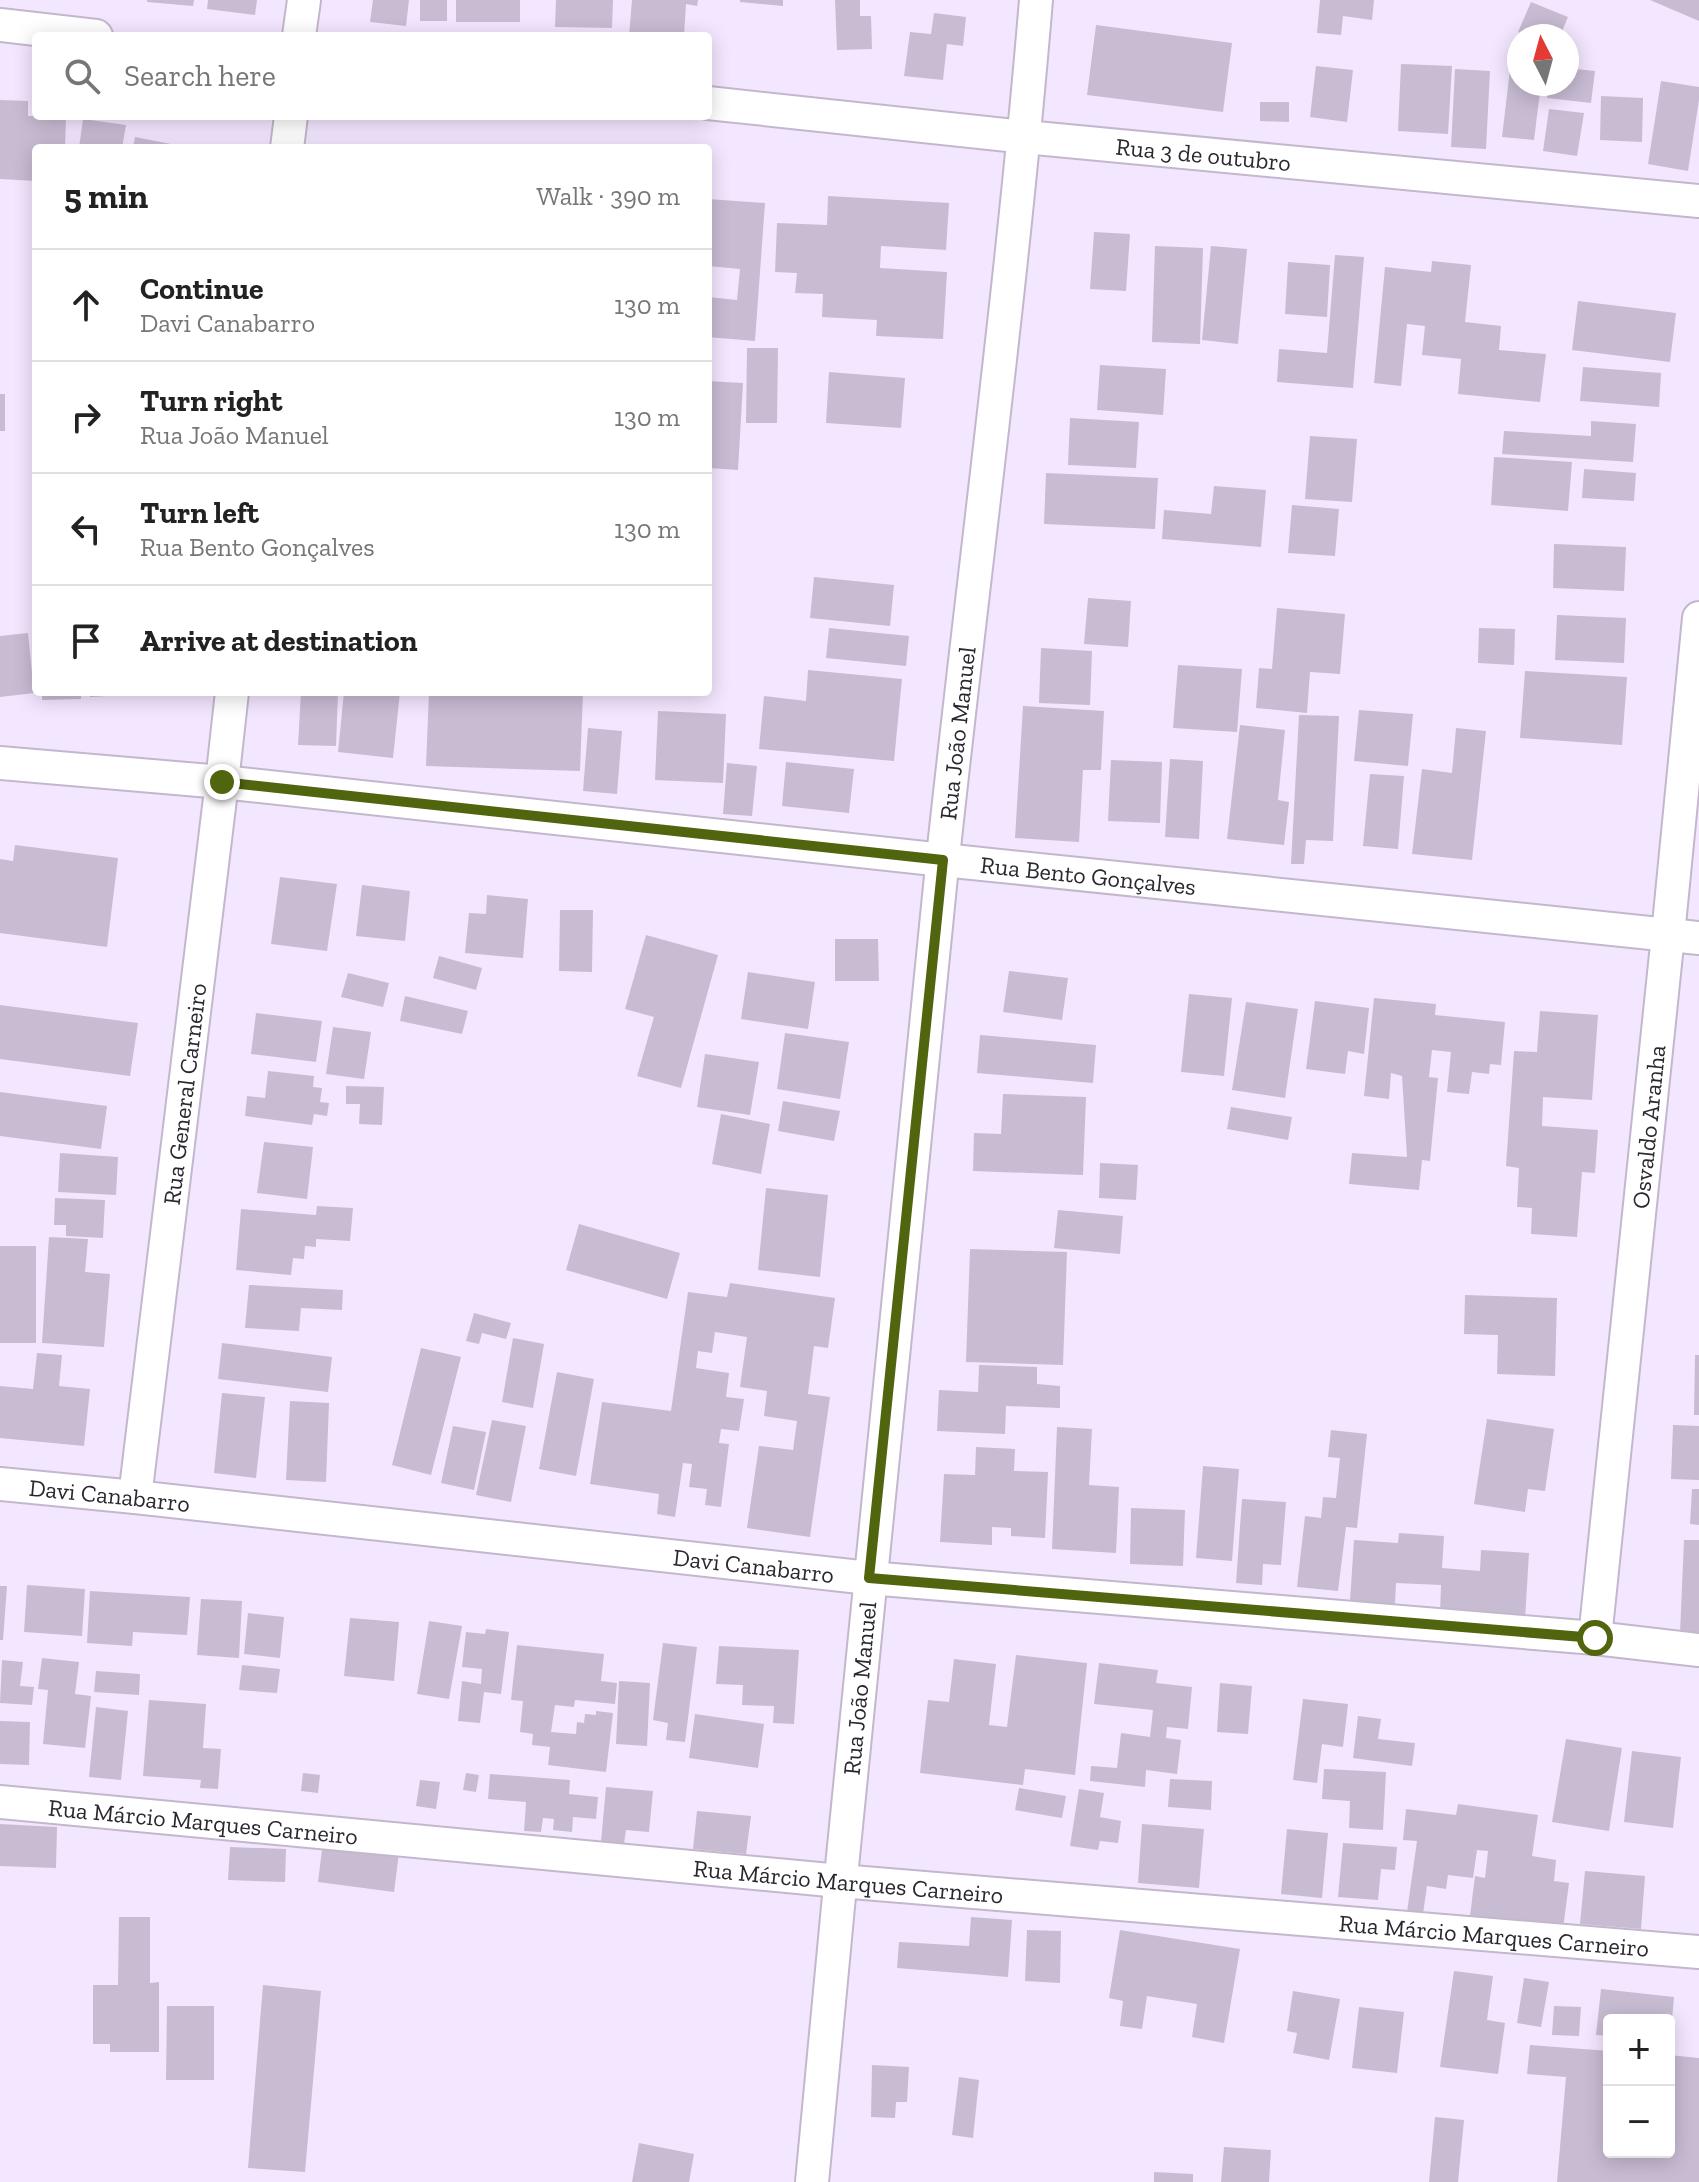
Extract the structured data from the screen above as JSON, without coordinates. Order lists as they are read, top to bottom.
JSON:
{
  "streets": {
    "street": [
      "Rua 3 de outubro",
      "Rua João Manuel",
      "Rua Bento Gonçalves",
      "Rua General Carneiro",
      "Osvaldo Aranha",
      "Davi Canabarro",
      "Rua Márcio Marques Carneiro"
    ]
  },
  "crossings": [
    ["Rua 3 de outubro", "Rua João Manuel"],
    ["Rua João Manuel", "Rua Bento Gonçalves"],
    ["Rua João Manuel", "Davi Canabarro"],
    ["Rua João Manuel", "Rua Márcio Marques Carneiro"],
    ["Rua Bento Gonçalves", "Rua General Carneiro"],
    ["Rua Bento Gonçalves", "Osvaldo Aranha"],
    ["Rua General Carneiro", "Davi Canabarro"],
    ["Osvaldo Aranha", "Davi Canabarro"]
  ],
  "north": "top",
  "page": {
    "search": "Search here",
    "heading": ["5 min", "Walk · 390 m"],
    "list": [
      ["Continue", "Davi Canabarro", "130 m"],
      ["Turn right", "Rua João Manuel", "130 m"],
      ["Turn left", "Rua Bento Gonçalves", "130 m"],
      "Arrive at destination"
    ],
    "map_buttons": ["+", "−"]
  }
}
